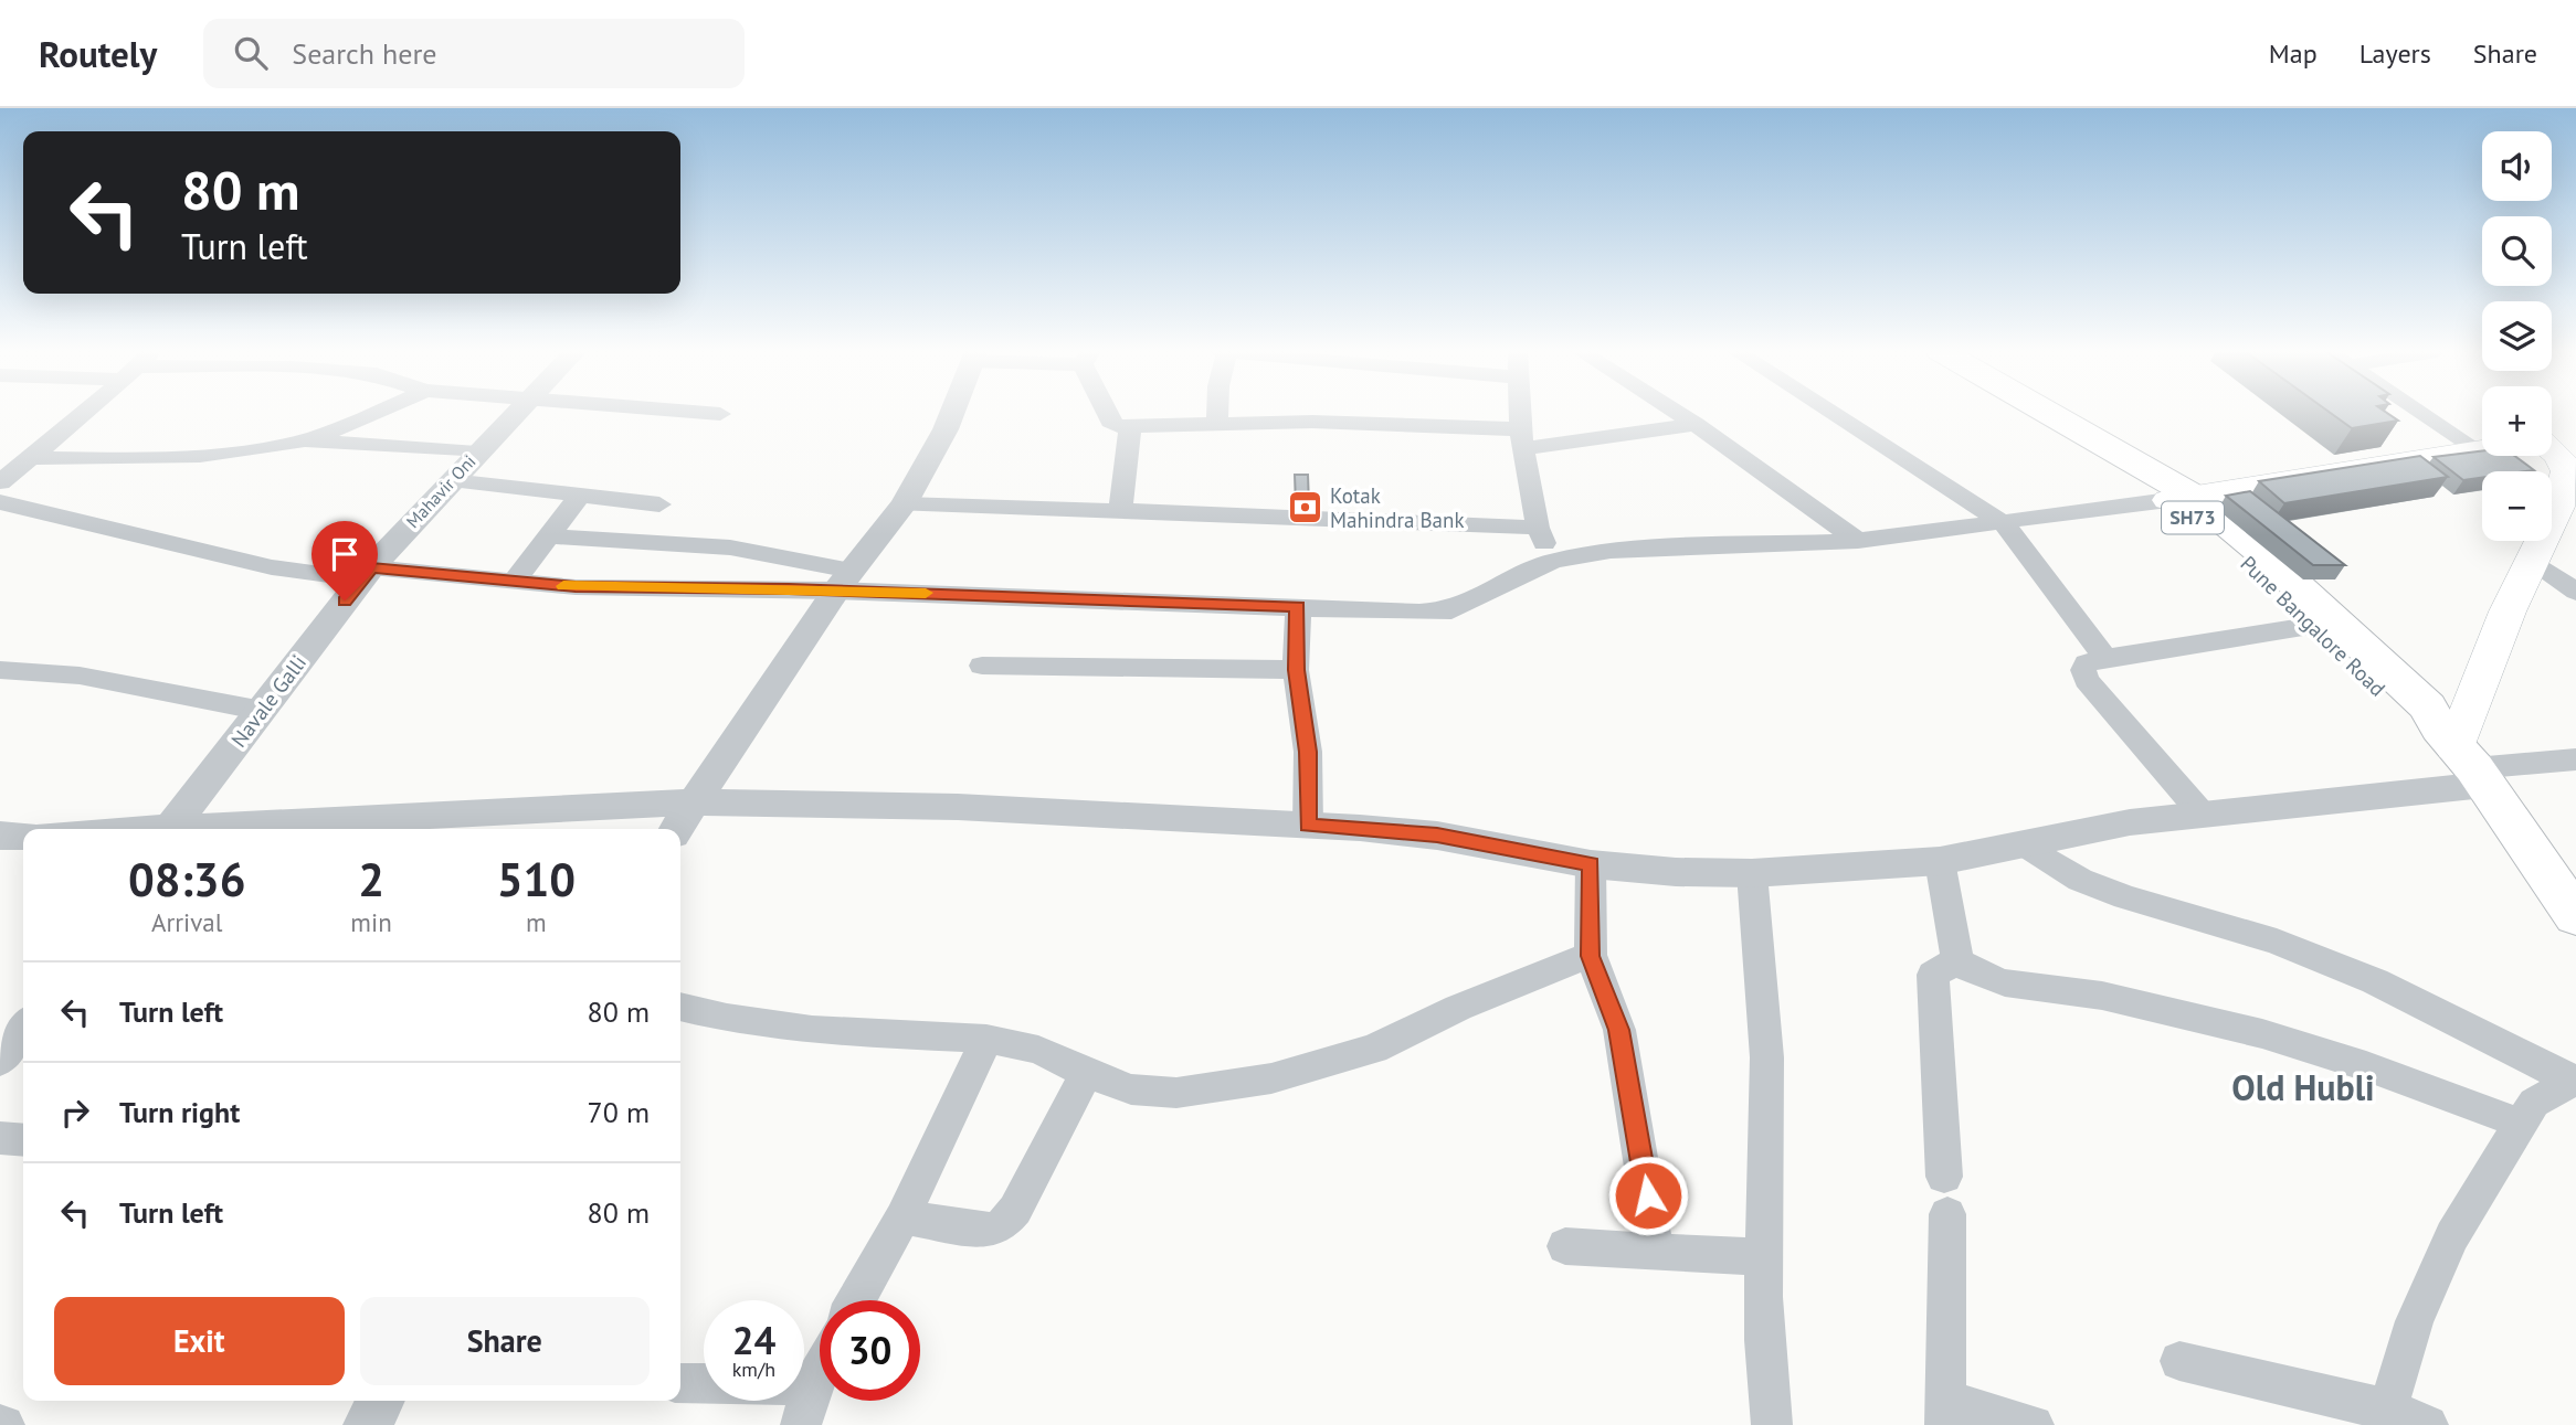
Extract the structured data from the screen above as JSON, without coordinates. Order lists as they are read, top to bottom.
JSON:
{
  "streets": {
    "main road": ["SH73", "Pune Bangalore Road"],
    "street": ["Mahavir Oni", "Navale Galli"]
  },
  "crossings": [
    ["Mahavir Oni", "Navale Galli"]
  ],
  "districts": ["Old Hubli"],
  "places": {
    "bank": ["Kotak Mahindra Bank"]
  },
  "page": {
    "header": "Routely",
    "search": "Search here",
    "nav": ["Map", "Layers", "Share"],
    "map_buttons": ["+", "−"],
    "turn": ["80 m", "Turn left"],
    "eta": [
      "08:36",
      "Arrival",
      "2",
      "min",
      "510",
      "m"
    ],
    "list": [
      {
        "name": "Turn left",
        "value": "80 m"
      },
      {
        "name": "Turn right",
        "value": "70 m"
      },
      {
        "name": "Turn left",
        "value": "80 m"
      }
    ],
    "buttons": ["Exit", "Share"],
    "speed": "24 km/h",
    "limit": "30"
  }
}
